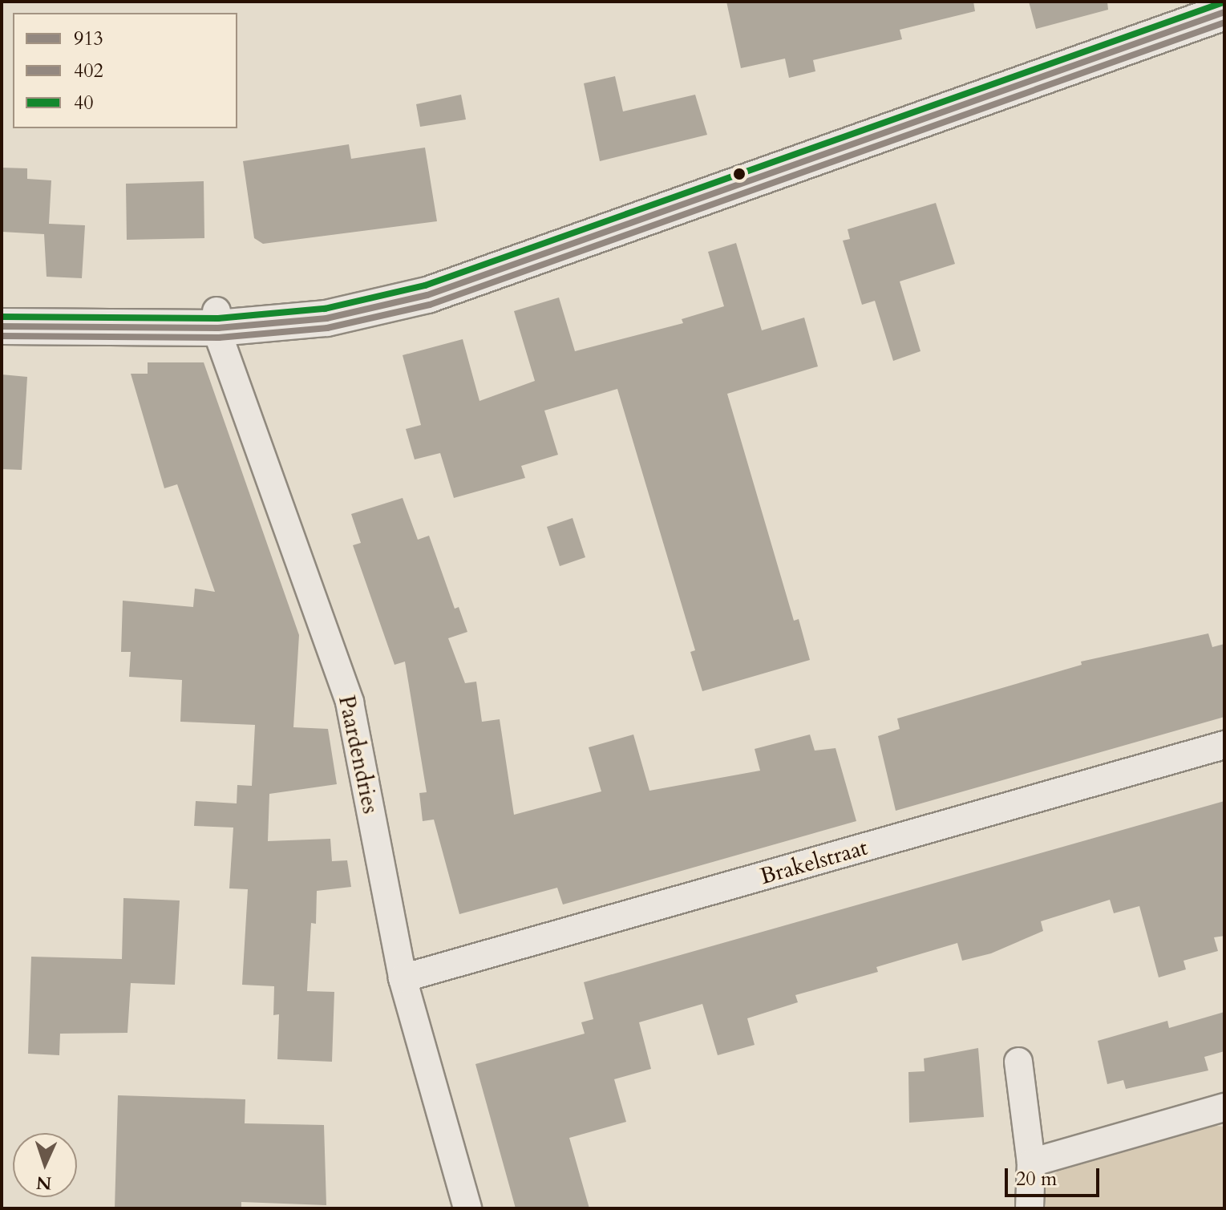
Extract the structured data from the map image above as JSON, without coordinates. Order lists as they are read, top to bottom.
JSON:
{
  "streets": {
    "street": ["Paardendries", "Brakelstraat"]
  },
  "crossings": [
    ["Paardendries", "Brakelstraat"]
  ],
  "lines": ["transit line 40", "transit line 913", "transit line 402"],
  "legend": ["913", "402", "40"],
  "scale_bar": "20 m",
  "north": "bottom"
}
